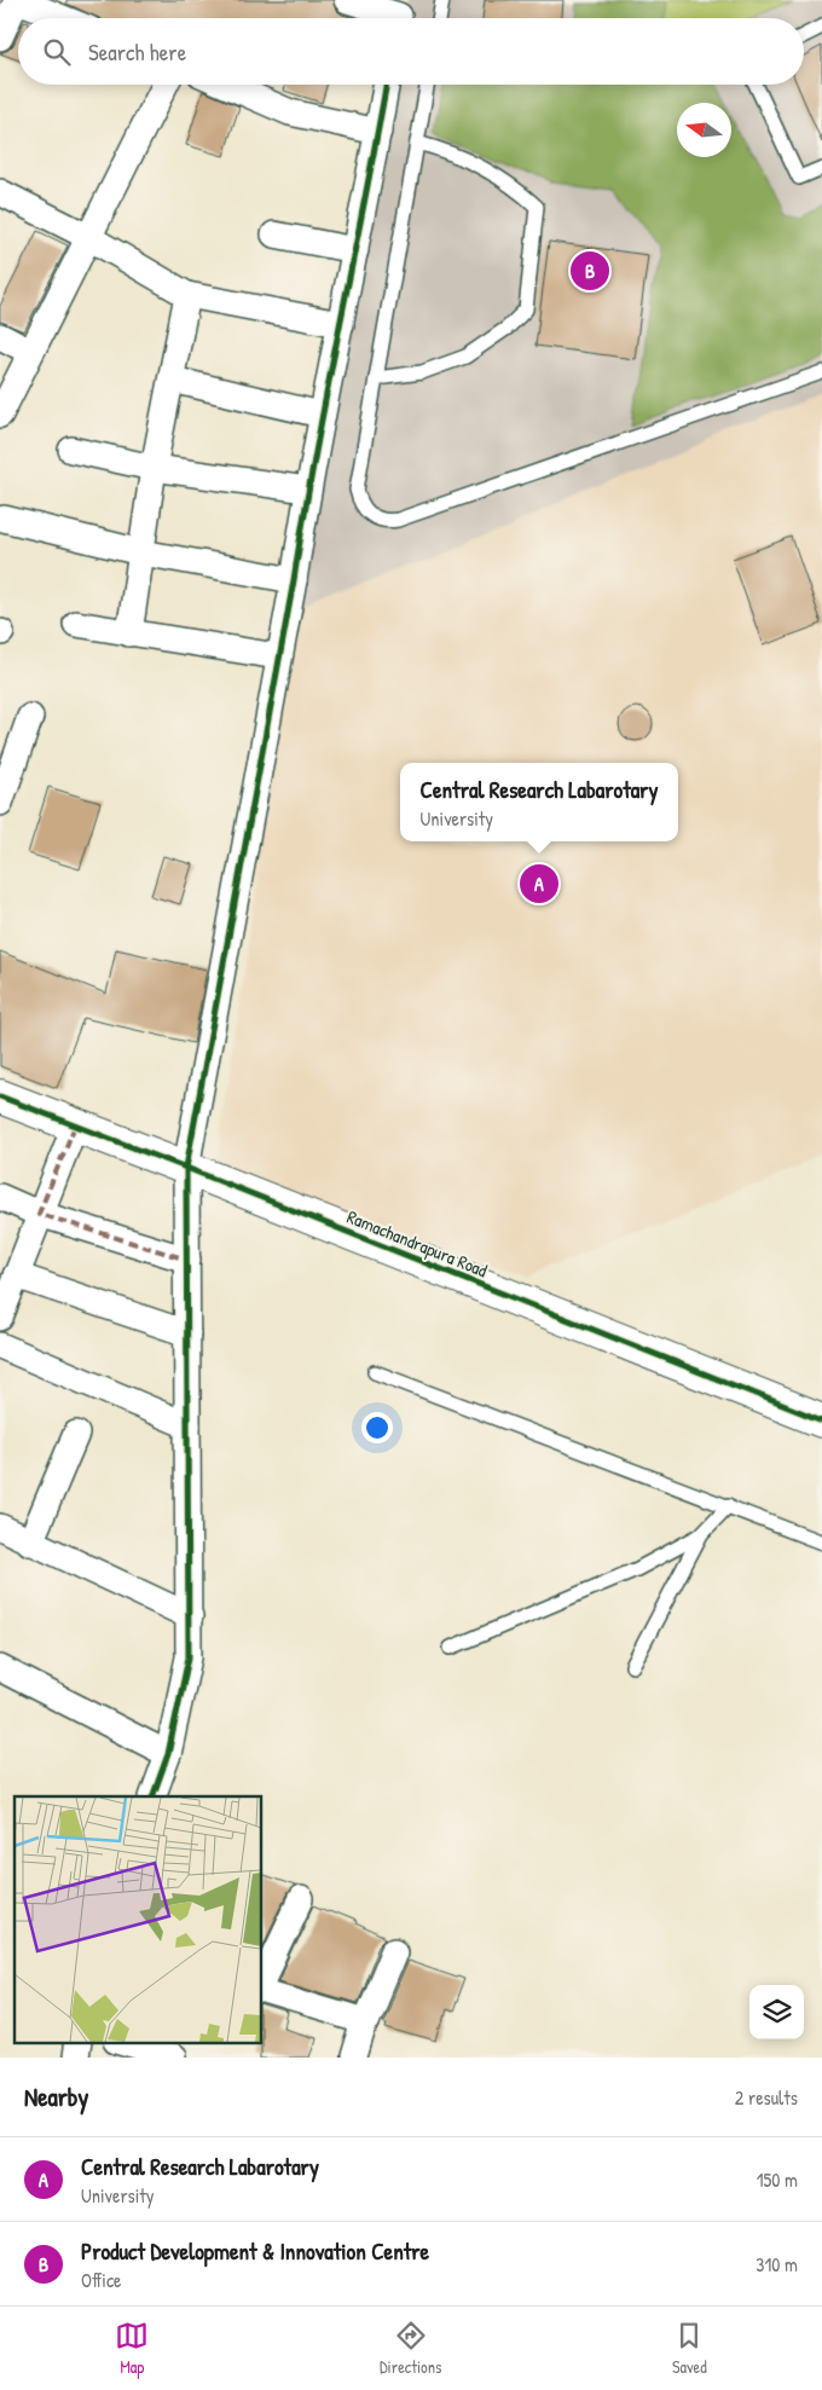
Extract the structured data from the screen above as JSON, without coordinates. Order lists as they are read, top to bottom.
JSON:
{
  "streets": {
    "street": ["Ramachandrapura Road"]
  },
  "north": "left",
  "page": {
    "search": "Search here",
    "pins": ["B", "A"],
    "popup": ["Central Research Labarotary", "University"],
    "heading": ["Nearby", "2 results"],
    "list": [
      {
        "mark": "A",
        "name": "Central Research Labarotary",
        "note": "University",
        "value": "150 m"
      },
      {
        "mark": "B",
        "name": "Product Development & Innovation Centre",
        "note": "Office",
        "value": "310 m"
      }
    ],
    "nav": ["Map", "Directions", "Saved"]
  }
}
